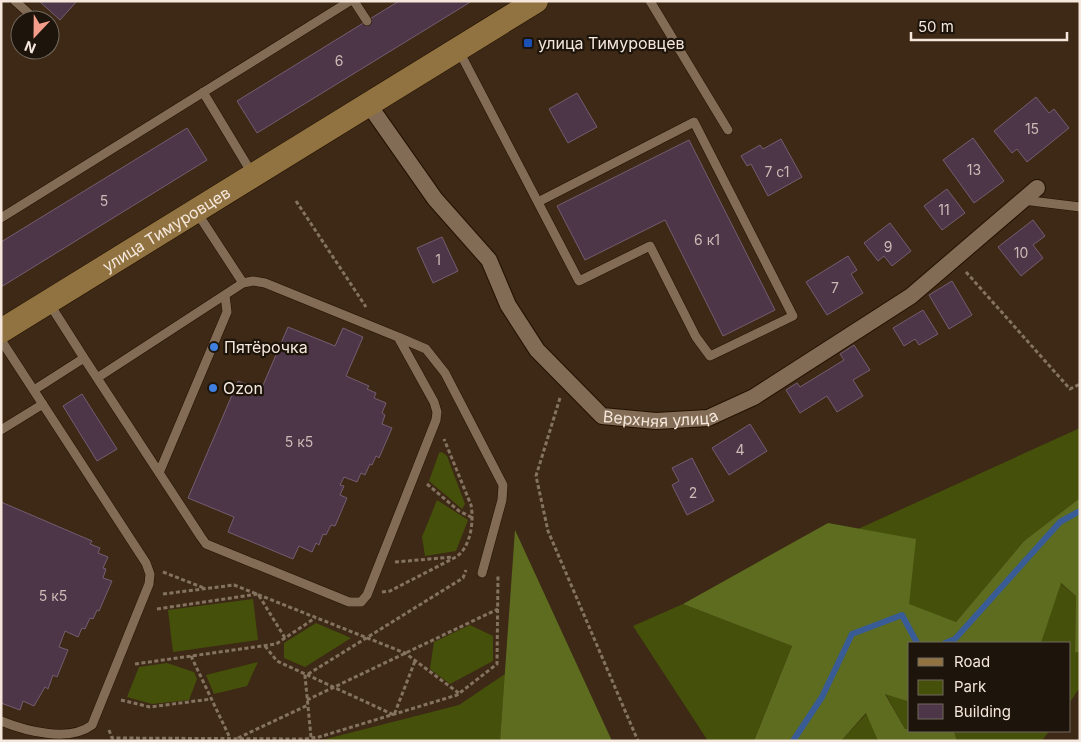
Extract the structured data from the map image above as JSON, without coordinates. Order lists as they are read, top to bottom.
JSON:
{
  "streets": {
    "street": ["улица Тимуровцев", "Верхняя улица"]
  },
  "crossings": [
    ["улица Тимуровцев", "Верхняя улица"]
  ],
  "places": {
    "transit": ["улица Тимуровцев"],
    "other": ["Пятёрочка", "Ozon"]
  },
  "house_numbers": [
    "6",
    "15",
    "13",
    "7 с1",
    "5",
    "11",
    "6 к1",
    "9",
    "10",
    "1",
    "7",
    "5 к5",
    "4",
    "2",
    "5 к5"
  ],
  "legend": ["Road", "Park", "Building"],
  "scale_bar": "50 m",
  "north": "bottom"
}
